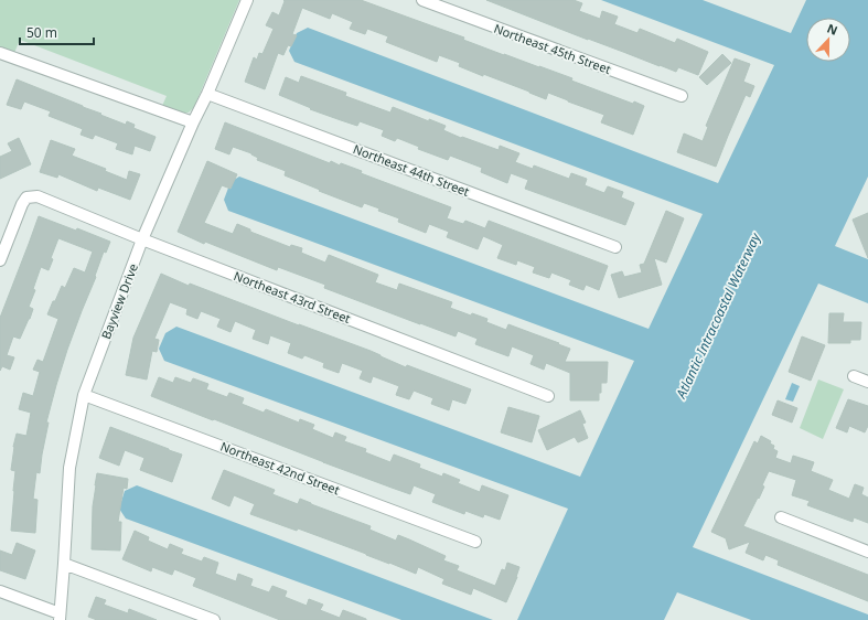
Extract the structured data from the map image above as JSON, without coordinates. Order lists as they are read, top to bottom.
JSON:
{
  "streets": {
    "street": [
      "Northeast 45th Street",
      "Northeast 44th Street",
      "Northeast 43rd Street",
      "Bayview Drive",
      "Northeast 42nd Street"
    ]
  },
  "crossings": [
    ["Northeast 44th Street", "Bayview Drive"],
    ["Northeast 43rd Street", "Bayview Drive"],
    ["Bayview Drive", "Northeast 42nd Street"]
  ],
  "water": ["Atlantic Intracoastal Waterway"],
  "scale_bar": "50 m",
  "north": "top"
}
